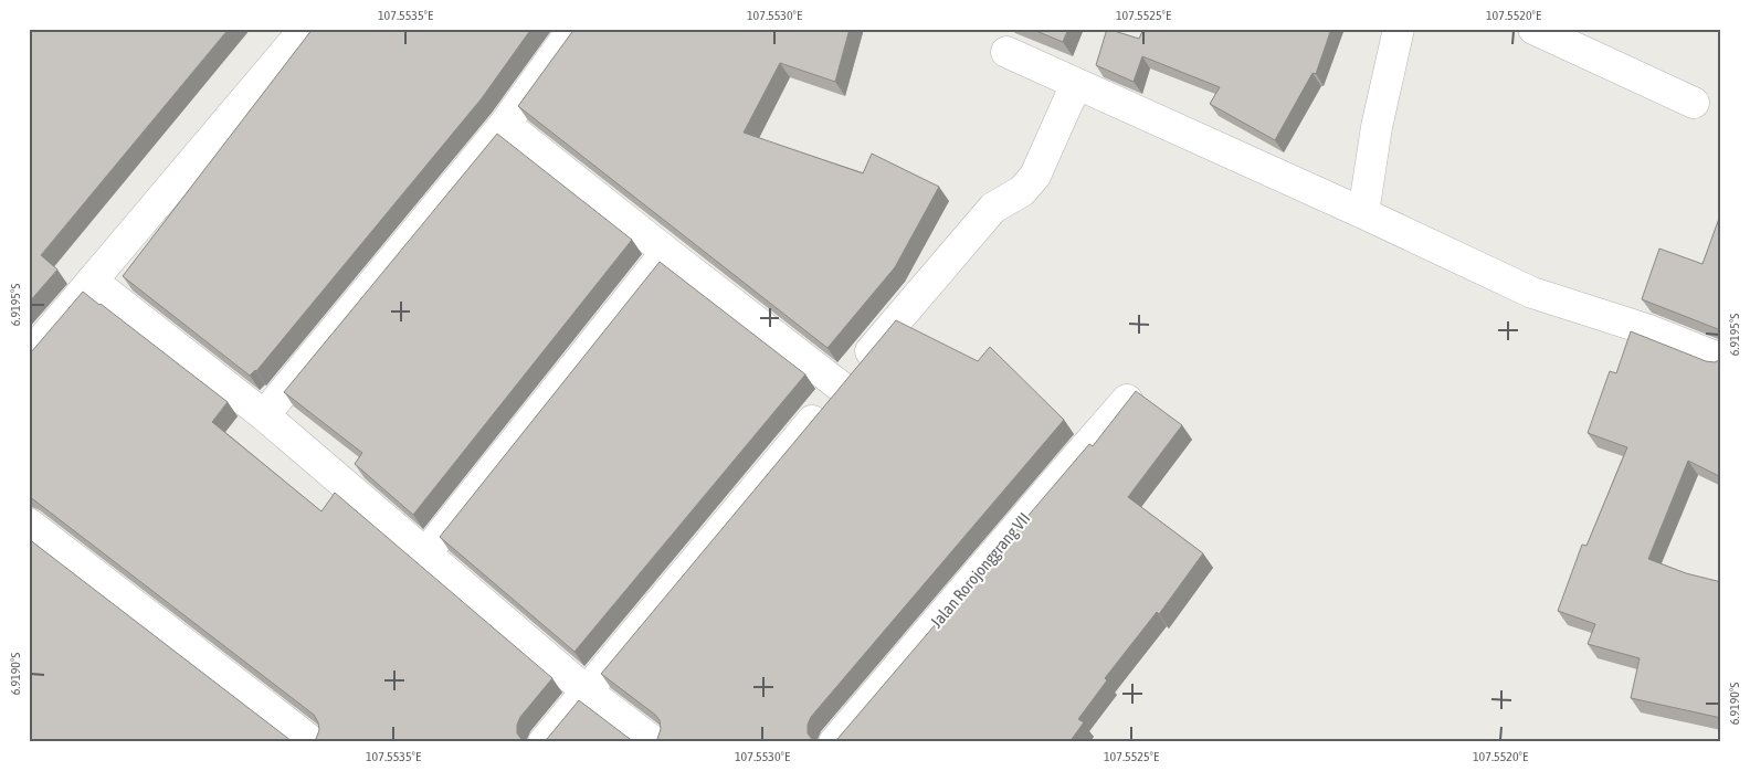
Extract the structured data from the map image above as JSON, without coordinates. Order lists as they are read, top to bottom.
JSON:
{
  "streets": {
    "street": ["Jalan Rorojonggrang VII"]
  },
  "coordinates": [
    "107.5535°E",
    "107.5530°E",
    "107.5525°E",
    "107.5520°E",
    "6.9195°S",
    "6.9190°S"
  ]
}
